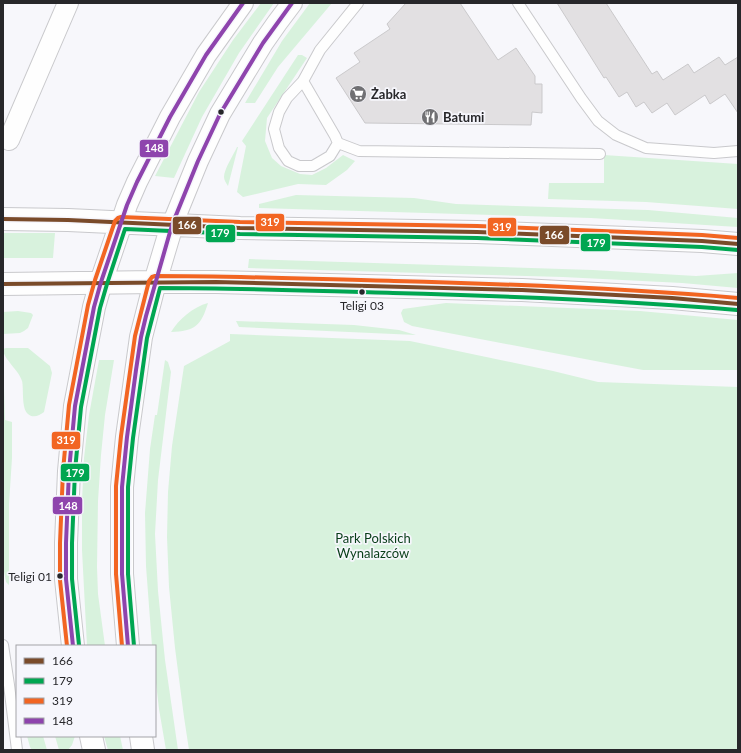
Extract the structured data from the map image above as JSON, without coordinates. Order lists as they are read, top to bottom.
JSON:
{
  "parks": ["Park Polskich Wynalazców"],
  "places": {
    "supermarket": ["Żabka"],
    "restaurant": ["Batumi"],
    "other": ["Teligi 03", "Teligi 01"]
  },
  "lines": [
    "transit line 148",
    "transit line 319",
    "transit line 166",
    "transit line 179"
  ],
  "legend": [
    "166",
    "179",
    "319",
    "148"
  ]
}
